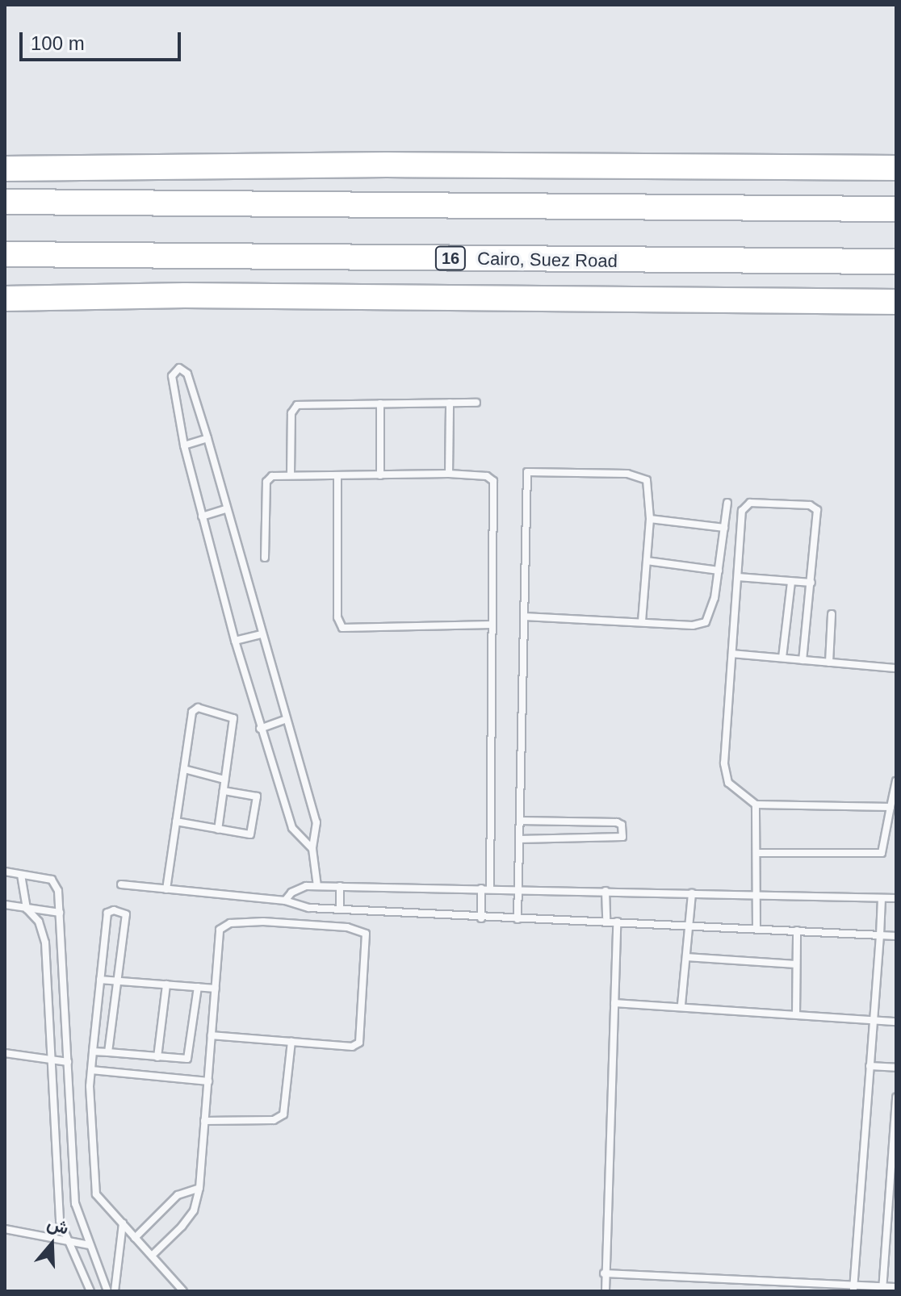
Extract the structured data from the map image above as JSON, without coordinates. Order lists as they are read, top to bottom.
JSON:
{
  "streets": {
    "highway": ["16", "Cairo, Suez Road"]
  },
  "scale_bar": "100 m",
  "north": "top"
}
